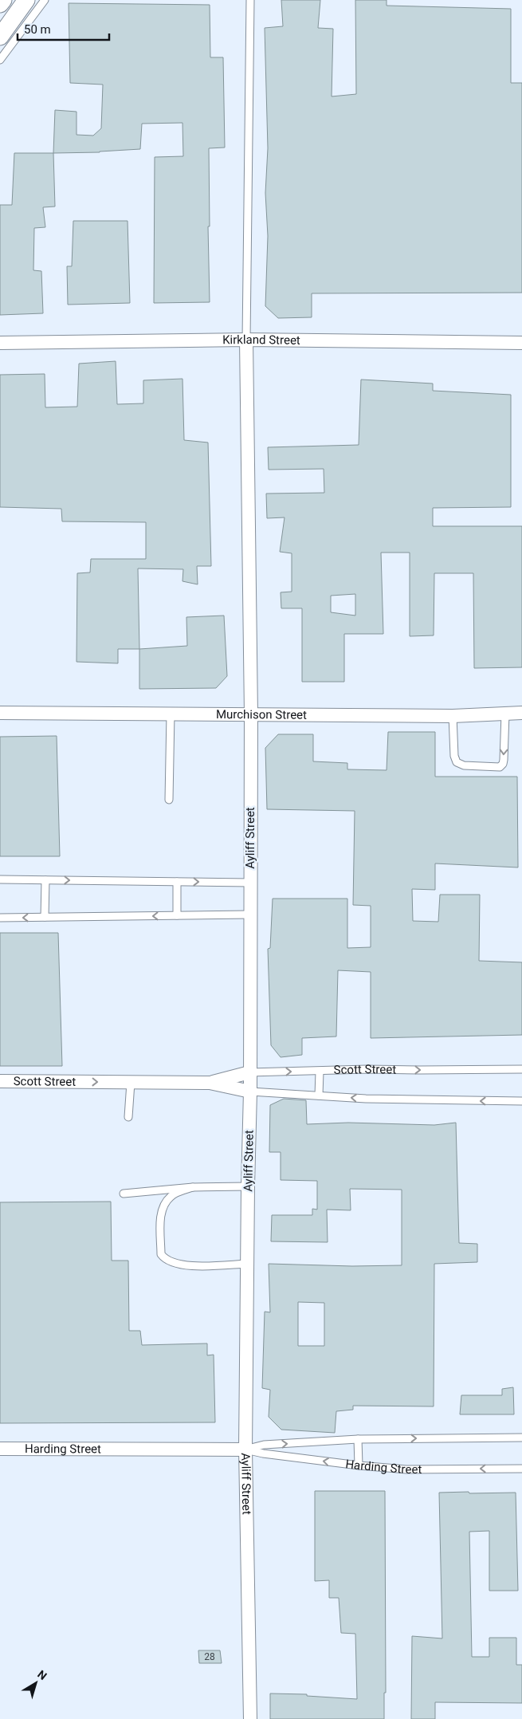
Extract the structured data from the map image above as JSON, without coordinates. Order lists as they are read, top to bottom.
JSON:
{
  "streets": {
    "street": [
      "Kirkland Street",
      "Murchison Street",
      "Ayliff Street",
      "Scott Street",
      "Harding Street"
    ]
  },
  "crossings": [
    ["Kirkland Street", "Ayliff Street"],
    ["Murchison Street", "Ayliff Street"],
    ["Ayliff Street", "Scott Street"],
    ["Ayliff Street", "Harding Street"]
  ],
  "house_numbers": ["28"],
  "scale_bar": "50 m",
  "north": "top right"
}
